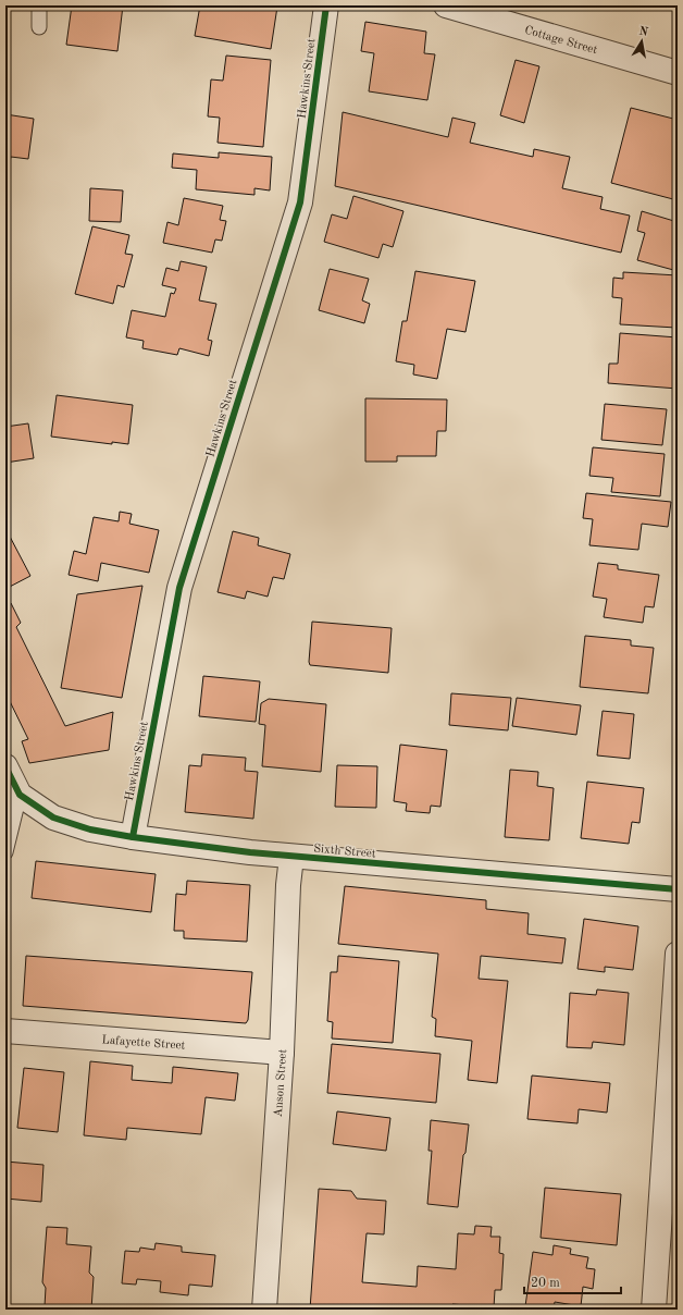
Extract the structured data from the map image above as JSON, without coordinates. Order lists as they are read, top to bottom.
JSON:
{
  "streets": {
    "street": [
      "Cottage Street",
      "Hawkins Street",
      "Sixth Street",
      "Lafayette Street",
      "Anson Street"
    ]
  },
  "crossings": [
    ["Hawkins Street", "Sixth Street"],
    ["Sixth Street", "Anson Street"],
    ["Lafayette Street", "Anson Street"]
  ],
  "scale_bar": "20 m",
  "north": "top"
}
